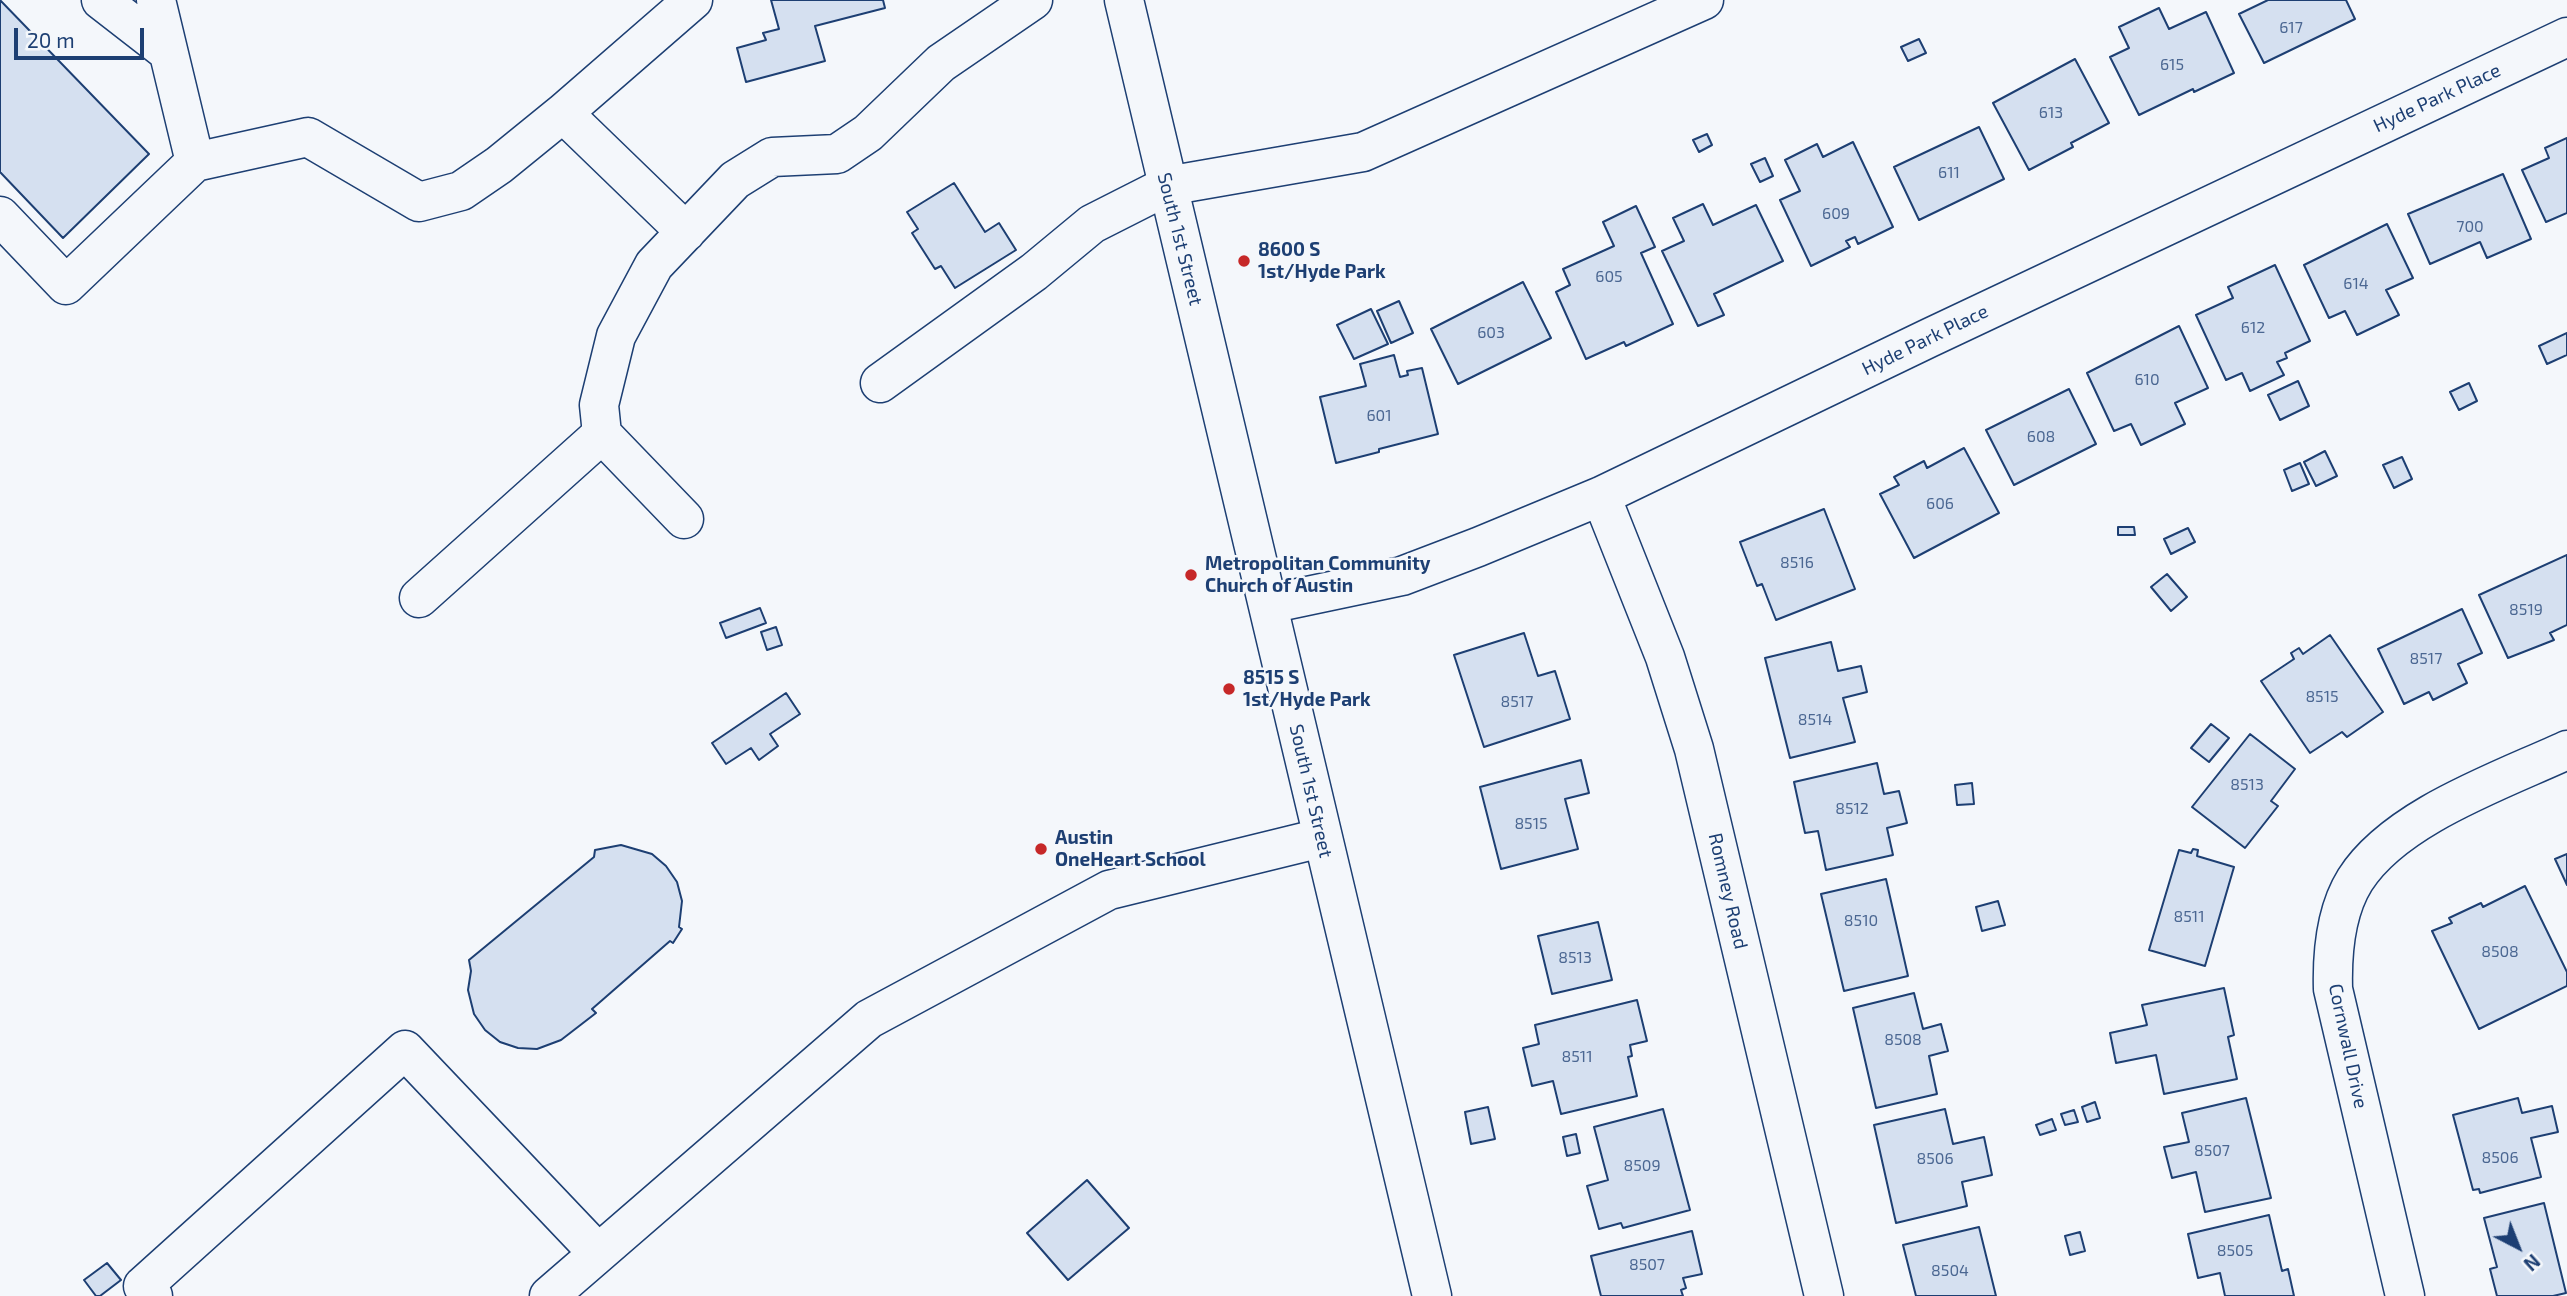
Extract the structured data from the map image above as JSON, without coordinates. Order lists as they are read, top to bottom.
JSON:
{
  "streets": {
    "street": [
      "Hyde Park Place",
      "South 1st Street",
      "Romney Road",
      "Cornwall Drive"
    ]
  },
  "crossings": [
    ["Hyde Park Place", "South 1st Street"],
    ["Hyde Park Place", "Romney Road"]
  ],
  "places": [
    "8600 S 1st/Hyde Park",
    "Metropolitan Community Church of Austin",
    "8515 S 1st/Hyde Park",
    "Austin OneHeart School"
  ],
  "house_numbers": [
    "617",
    "615",
    "613",
    "611",
    "609",
    "700",
    "605",
    "614",
    "612",
    "603",
    "610",
    "601",
    "608",
    "606",
    "8516",
    "8519",
    "8517",
    "8515",
    "8517",
    "8514",
    "8513",
    "8512",
    "8515",
    "8511",
    "8510",
    "8508",
    "8513",
    "8508",
    "8511",
    "8507",
    "8506",
    "8506",
    "8509",
    "8505",
    "8507",
    "8504"
  ],
  "scale_bar": "20 m",
  "north": "bottom right"
}
